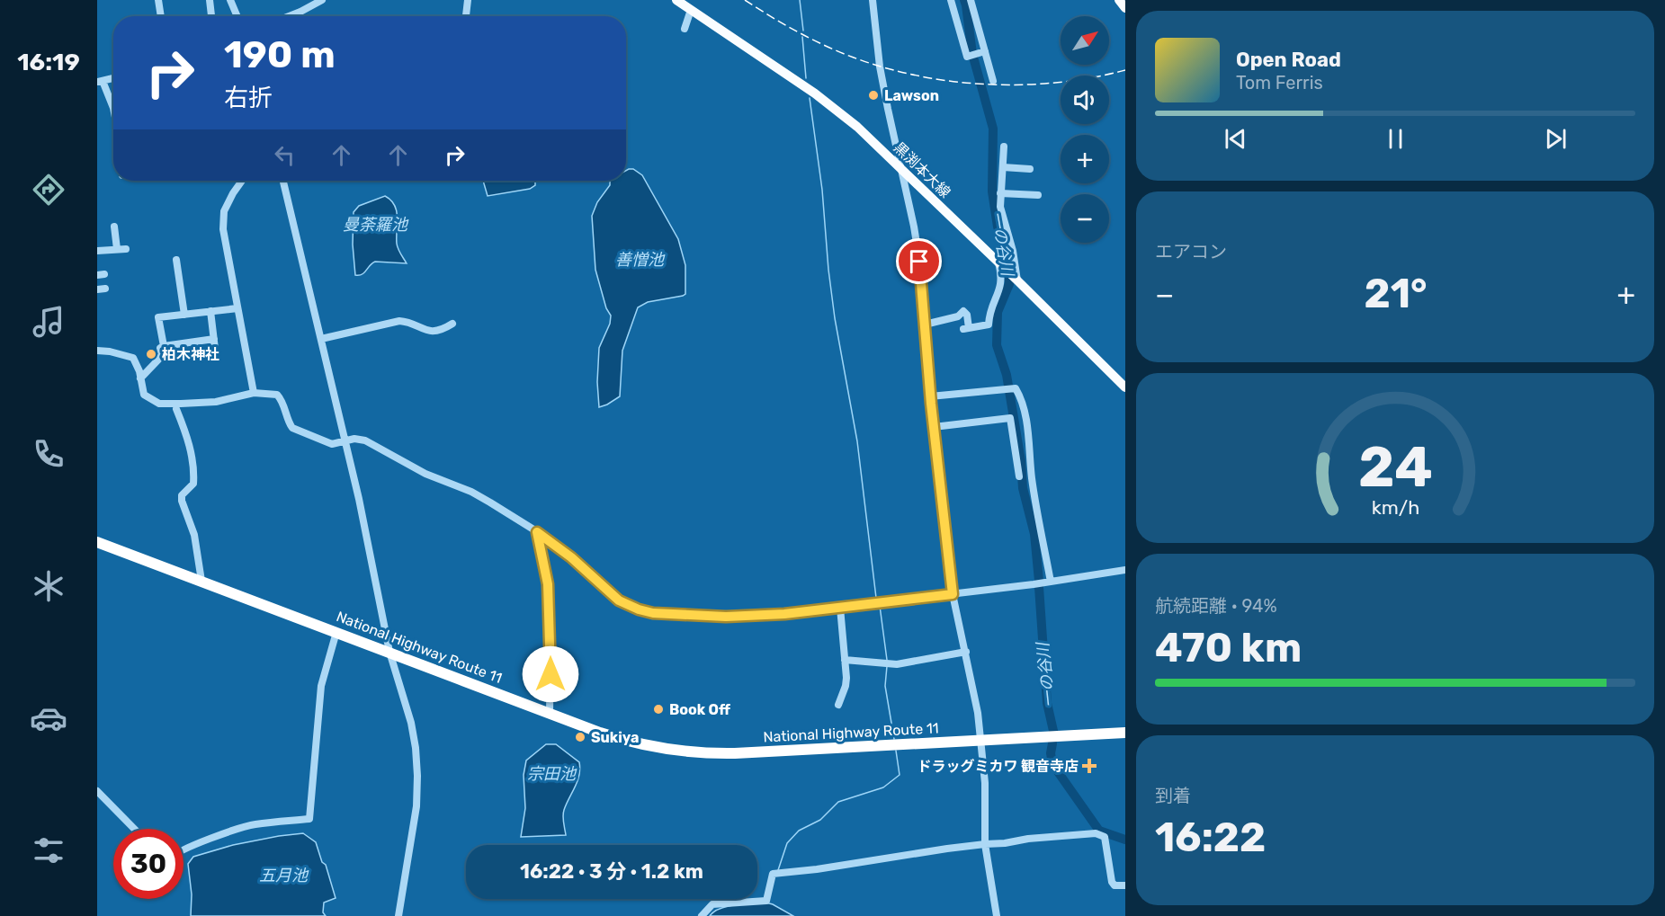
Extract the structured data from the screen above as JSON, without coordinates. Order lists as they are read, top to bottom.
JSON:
{
  "streets": {
    "highway": ["National Highway Route 11"],
    "main road": ["黒渕本大線"]
  },
  "water": [
    "曼荼羅池",
    "一の谷川",
    "善憎池",
    "宗田池",
    "五月池"
  ],
  "places": {
    "other": [
      "Lawson",
      "柏木神社",
      "Book Off",
      "Sukiya"
    ],
    "health": ["ドラッグミカワ 観音寺店"]
  },
  "north": "top right",
  "page": {
    "tabs": "16:19",
    "map_buttons": ["+", "−"],
    "turn": ["190 m", "右折"],
    "song": ["Open Road", "Tom Ferris"],
    "tile": [
      "エアコン",
      ["航続距離 · 94%", "470 km"],
      ["到着", "16:22"]
    ],
    "heat": ["−", "21°", "+"],
    "limit": "30",
    "trip": "16:22 · 3 分 · 1.2 km",
    "gauge": ["24", "km/h"]
  }
}
